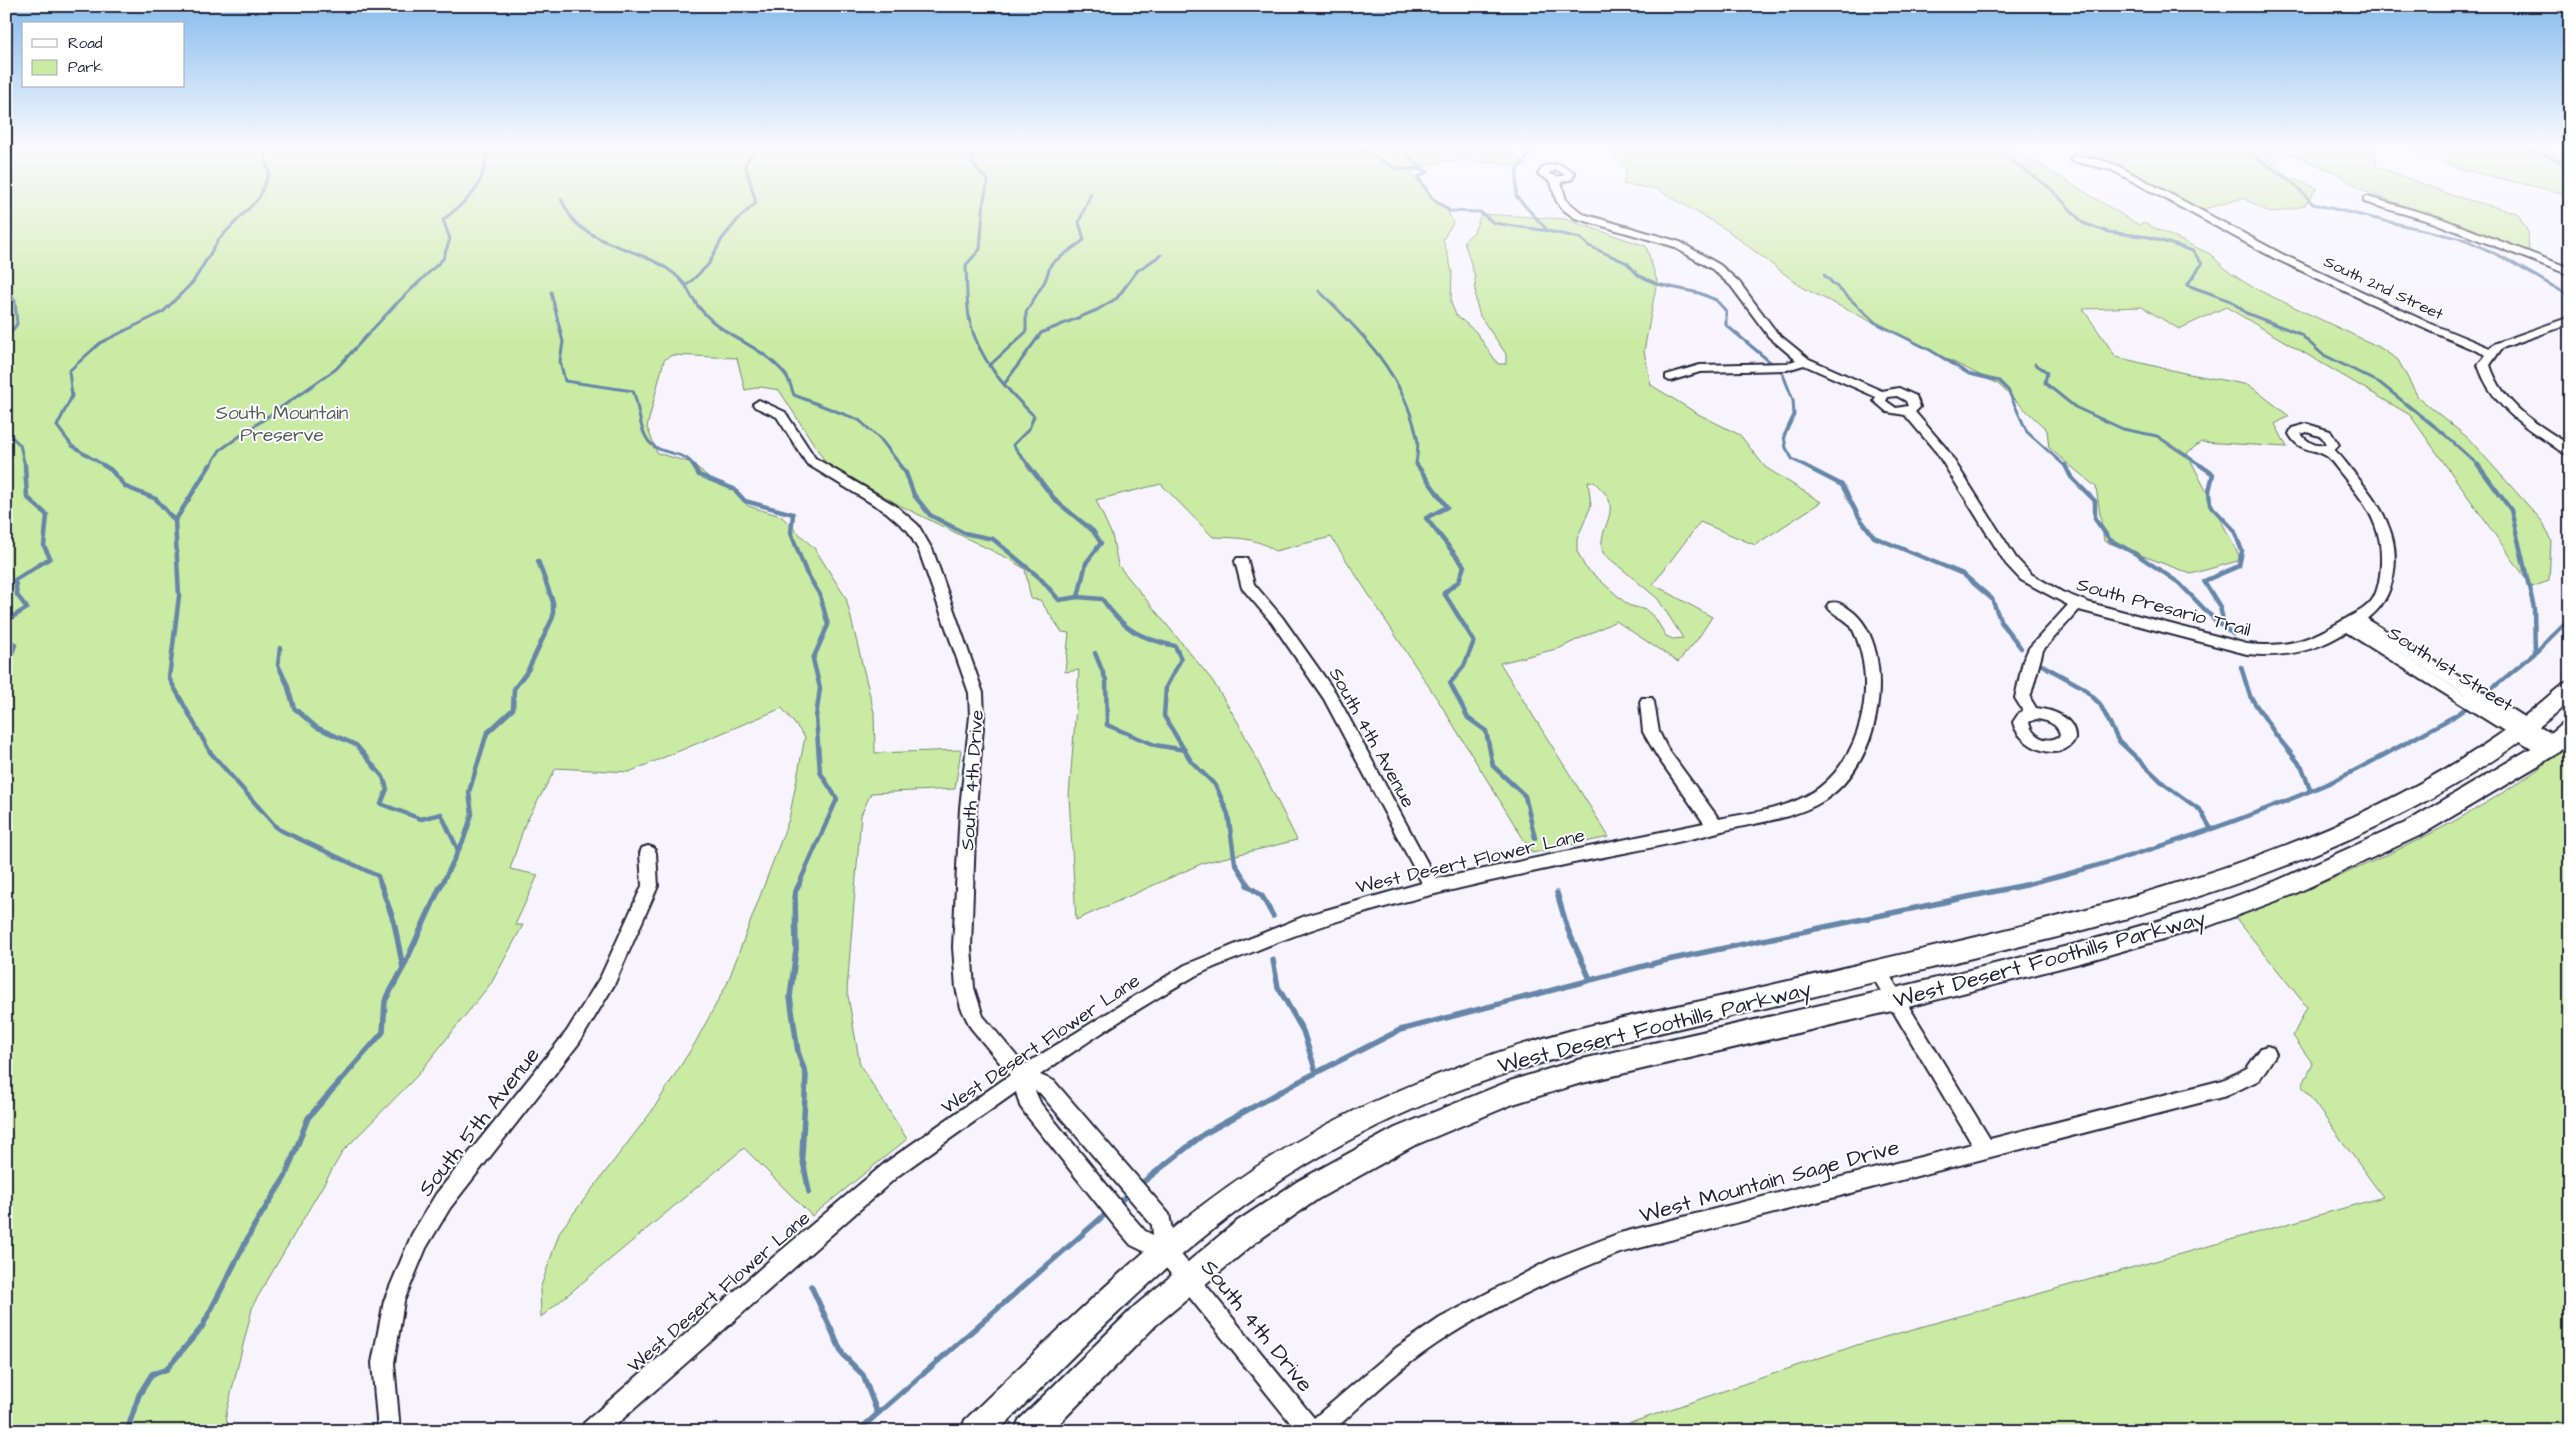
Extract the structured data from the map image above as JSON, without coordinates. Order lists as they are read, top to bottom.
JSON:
{
  "streets": {
    "street": [
      "South 2nd Street",
      "South Presario Trail",
      "South 1st Street",
      "South 4th Avenue",
      "South 4th Drive",
      "West Desert Flower Lane",
      "West Desert Foothills Parkway",
      "South 5th Avenue",
      "West Mountain Sage Drive"
    ]
  },
  "crossings": [
    ["South Presario Trail", "South 1st Street"],
    ["South 1st Street", "West Desert Foothills Parkway"],
    ["South 4th Avenue", "West Desert Flower Lane"],
    ["South 4th Drive", "West Desert Flower Lane"],
    ["South 4th Drive", "West Desert Foothills Parkway"]
  ],
  "parks": ["South Mountain Preserve"],
  "legend": ["Road", "Park"]
}
